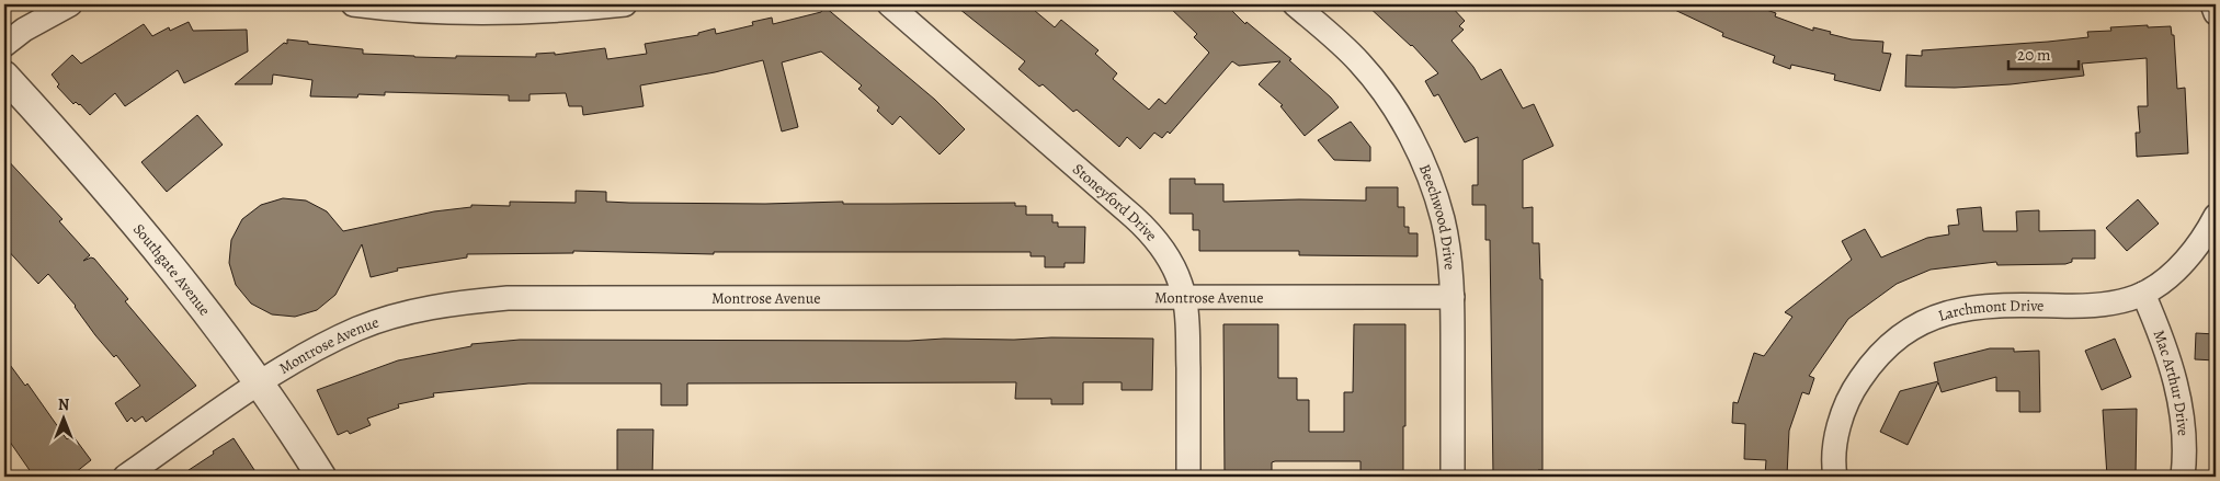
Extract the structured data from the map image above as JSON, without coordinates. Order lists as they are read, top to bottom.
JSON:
{
  "streets": {
    "street": [
      "Stoneyford Drive",
      "Beechwood Drive",
      "Southgate Avenue",
      "Montrose Avenue",
      "Larchmont Drive",
      "Mac Arthur Drive"
    ]
  },
  "crossings": [
    ["Stoneyford Drive", "Montrose Avenue"],
    ["Beechwood Drive", "Montrose Avenue"],
    ["Southgate Avenue", "Montrose Avenue"],
    ["Larchmont Drive", "Mac Arthur Drive"]
  ],
  "scale_bar": "20 m",
  "north": "top"
}
